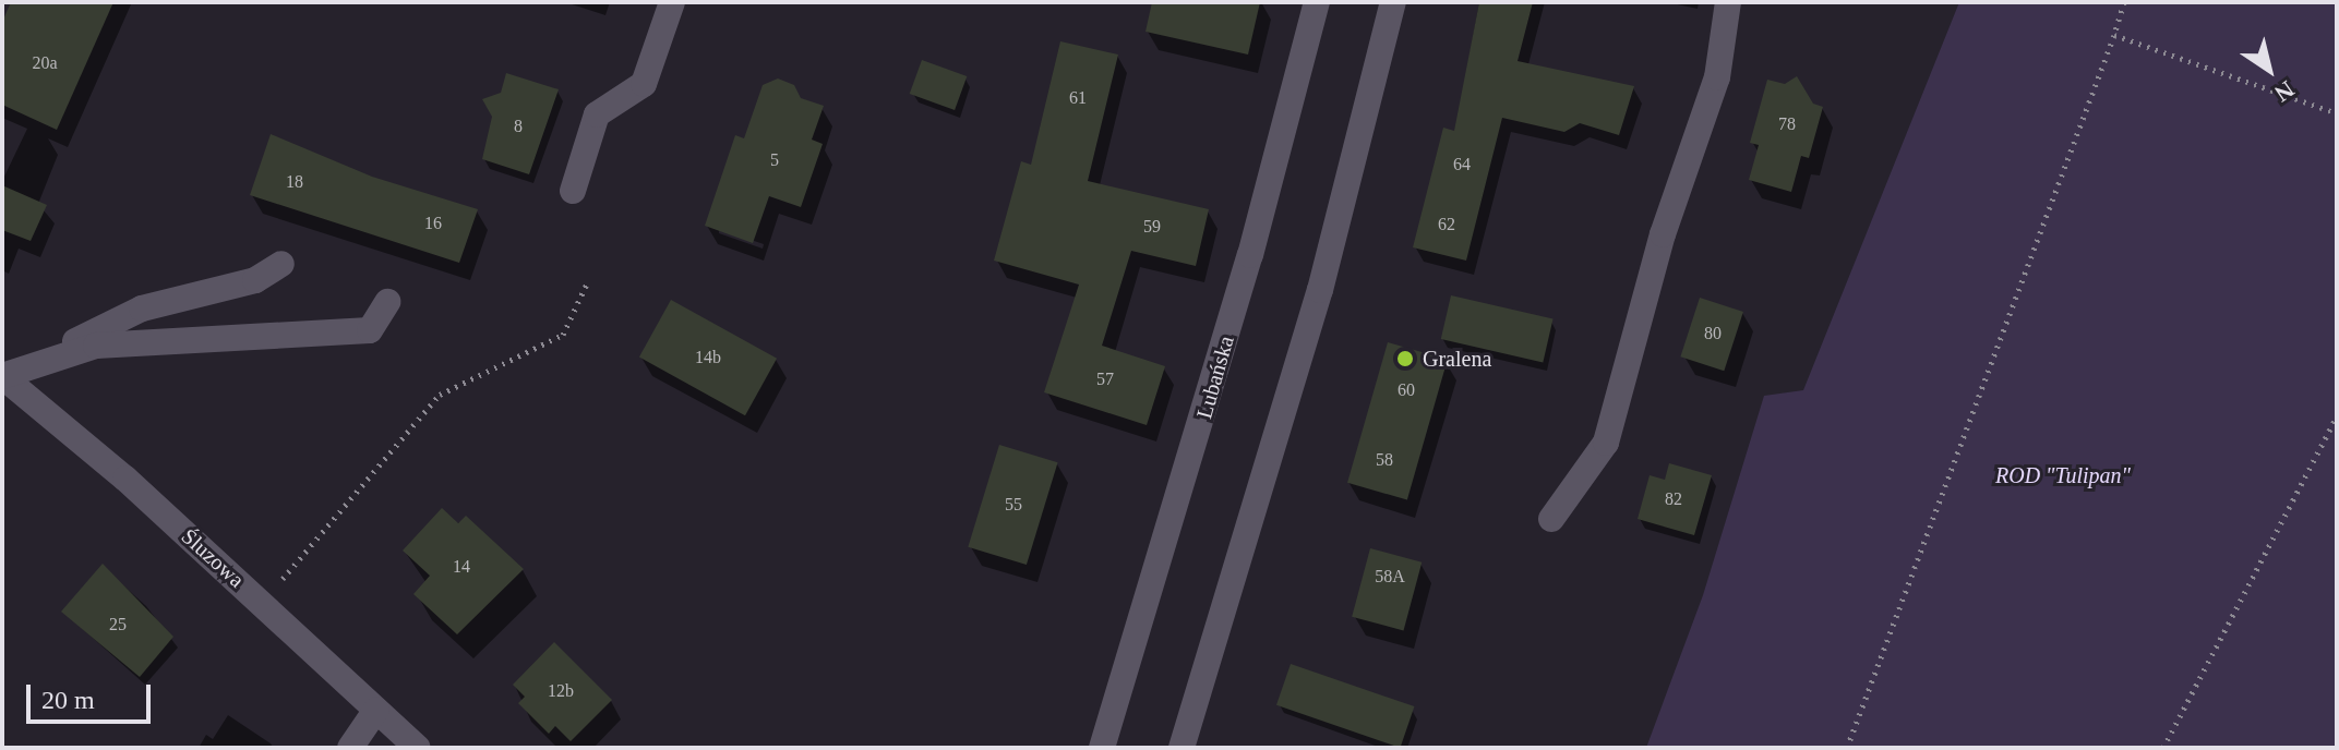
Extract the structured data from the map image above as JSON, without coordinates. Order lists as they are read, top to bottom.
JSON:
{
  "streets": {
    "street": ["Lubańska", "Śluzowa"]
  },
  "parks": ["ROD \"Tulipan\""],
  "places": ["Gralena"],
  "house_numbers": [
    "20a",
    "61",
    "78",
    "8",
    "5",
    "64",
    "18",
    "16",
    "62",
    "59",
    "80",
    "14b",
    "57",
    "60",
    "58",
    "82",
    "55",
    "14",
    "58A",
    "25",
    "12b"
  ],
  "scale_bar": "20 m",
  "north": "bottom right"
}
